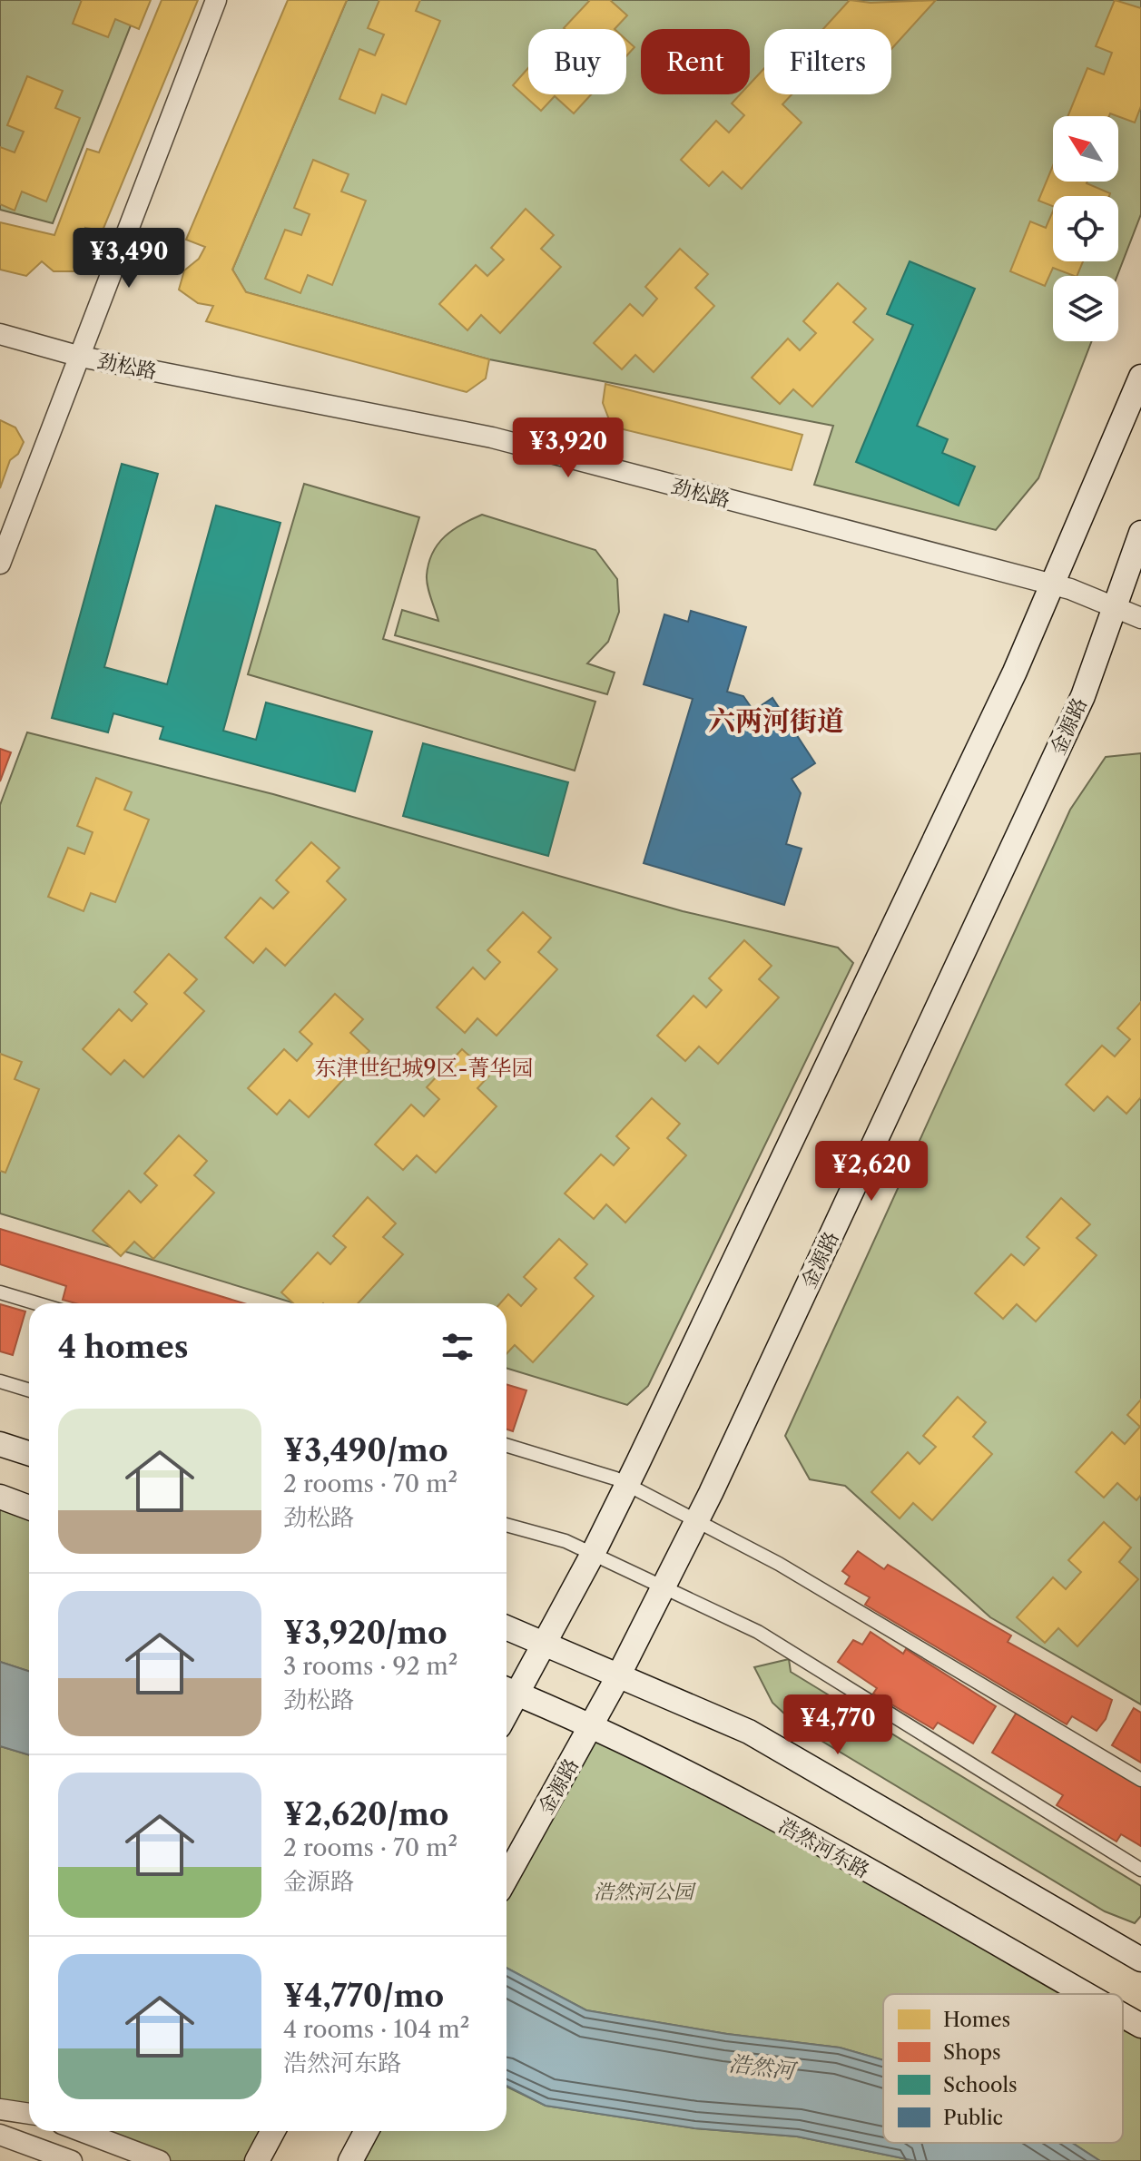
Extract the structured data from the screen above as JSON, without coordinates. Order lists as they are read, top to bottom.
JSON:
{
  "streets": {
    "main road": ["金源路", "浩然河东路"],
    "street": ["劲松路"]
  },
  "crossings": [
    ["劲松路", "金源路"],
    ["金源路", "浩然河东路"]
  ],
  "districts": ["六两河街道", "东津世纪城9区-菁华园"],
  "water": ["浩然河"],
  "parks": ["浩然河公园"],
  "legend": [
    "Homes",
    "Shops",
    "Schools",
    "Public"
  ],
  "north": "top left",
  "page": {
    "chip": ["Buy", "Rent", "Filters"],
    "price": [
      "¥3,490",
      "¥3,920",
      "¥2,620",
      "¥4,770"
    ],
    "heading": "4 homes",
    "list": [
      {
        "name": "¥3,490/mo",
        "note": "2 rooms · 70 m² · 劲松路"
      },
      {
        "name": "¥3,920/mo",
        "note": "3 rooms · 92 m² · 劲松路"
      },
      {
        "name": "¥2,620/mo",
        "note": "2 rooms · 70 m² · 金源路"
      },
      {
        "name": "¥4,770/mo",
        "note": "4 rooms · 104 m² · 浩然河东路"
      }
    ]
  }
}
